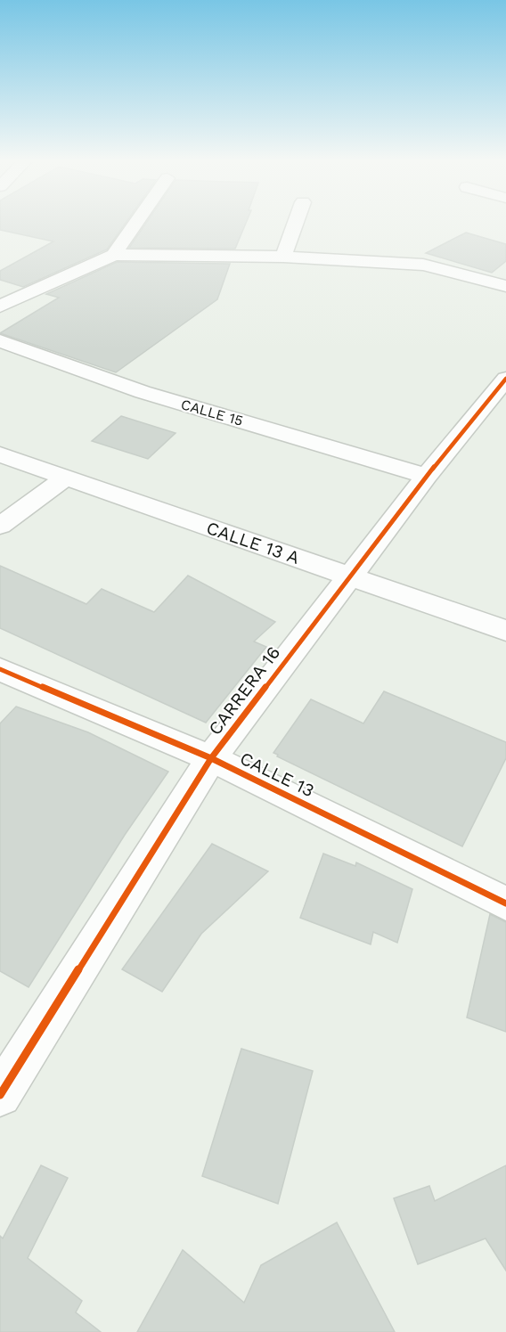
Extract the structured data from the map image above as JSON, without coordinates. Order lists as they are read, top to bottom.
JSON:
{
  "streets": {
    "street": [
      "CALLE 15",
      "CALLE 13 A",
      "CARRERA 16",
      "CALLE 13"
    ]
  },
  "crossings": [
    ["CALLE 15", "CARRERA 16"],
    ["CALLE 13 A", "CARRERA 16"],
    ["CARRERA 16", "CALLE 13"]
  ]
}
